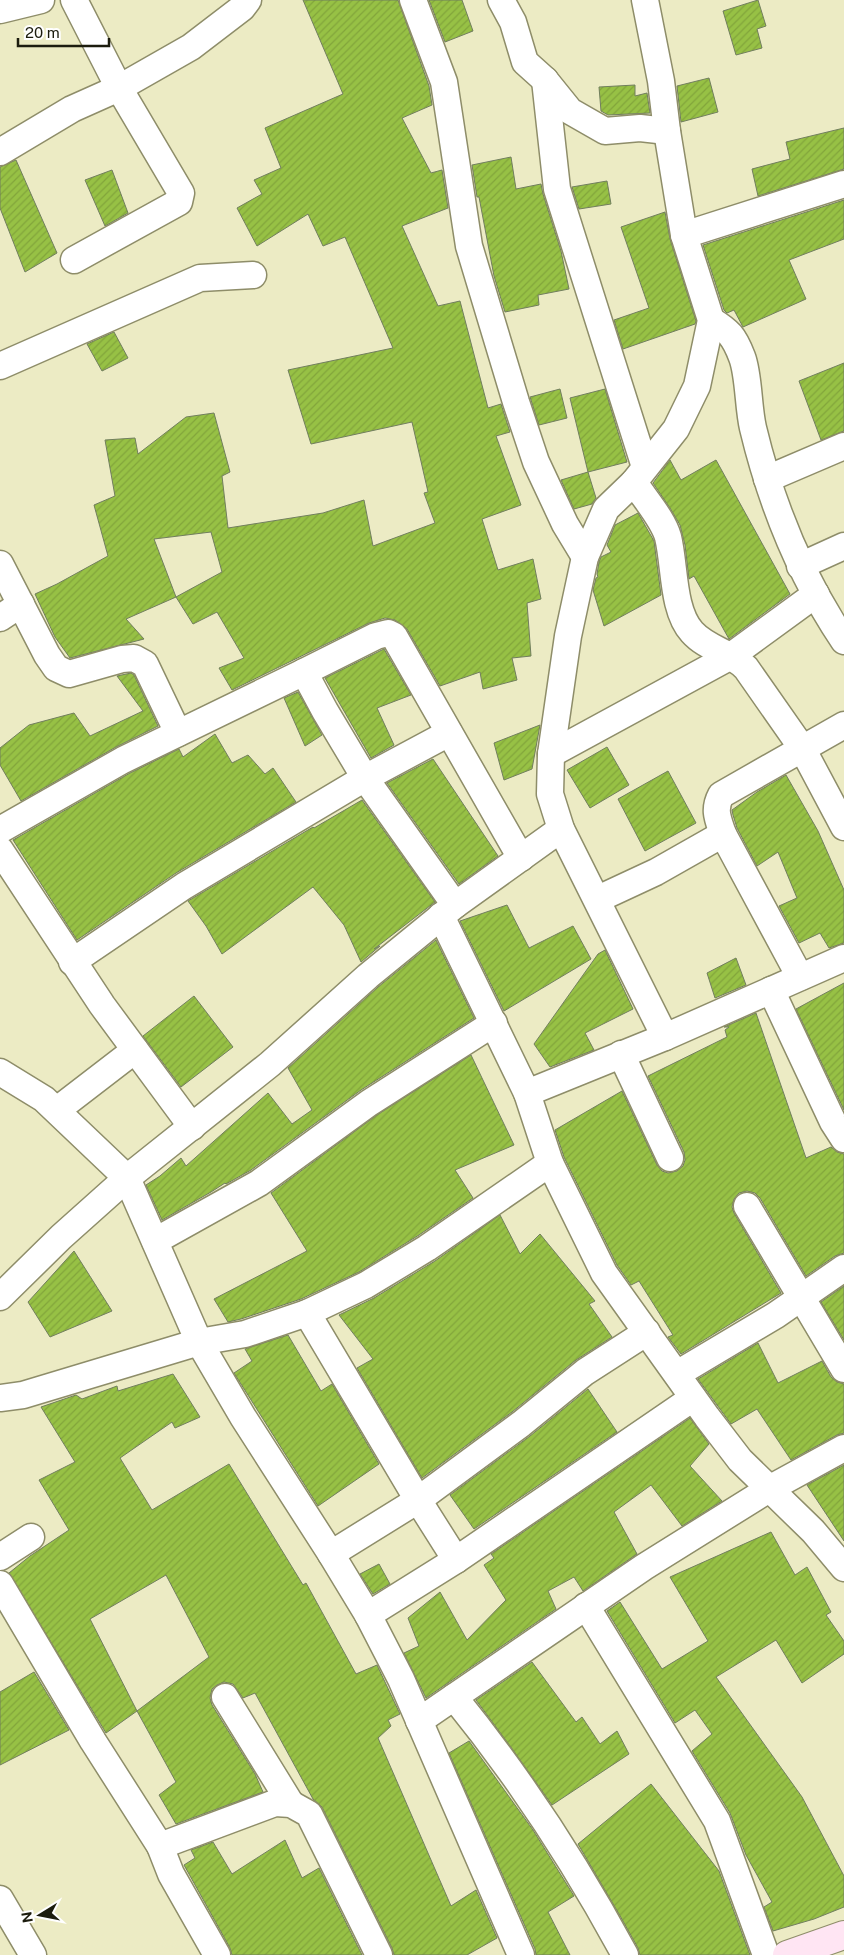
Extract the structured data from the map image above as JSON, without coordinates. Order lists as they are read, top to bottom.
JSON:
{
  "scale_bar": "20 m",
  "north": "left"
}
